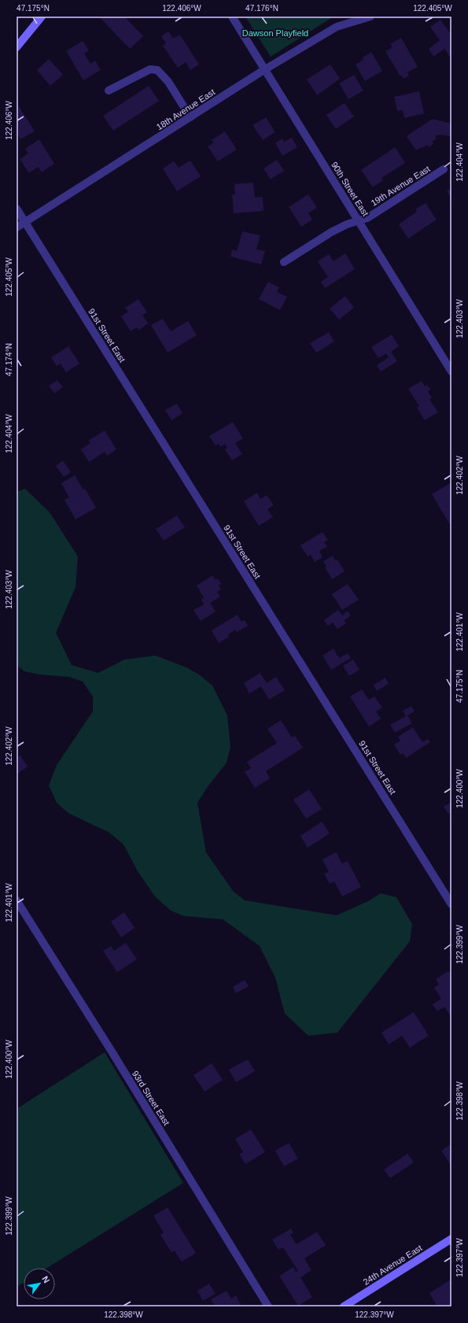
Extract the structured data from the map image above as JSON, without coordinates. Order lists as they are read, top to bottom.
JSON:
{
  "streets": {
    "street": [
      "18th Avenue East",
      "19th Avenue East",
      "90th Street East",
      "91st Street East",
      "93rd Street East",
      "24th Avenue East"
    ]
  },
  "crossings": [
    ["18th Avenue East", "90th Street East"],
    ["18th Avenue East", "91st Street East"],
    ["19th Avenue East", "90th Street East"]
  ],
  "parks": ["Dawson Playfield"],
  "north": "top right",
  "coordinates": [
    "47.175°N",
    "122.406°W",
    "47.176°N",
    "122.405°W",
    "122.404°W",
    "122.403°W",
    "47.174°N",
    "122.402°W",
    "122.401°W",
    "122.400°W",
    "122.399°W",
    "122.398°W",
    "122.397°W"
  ]
}
